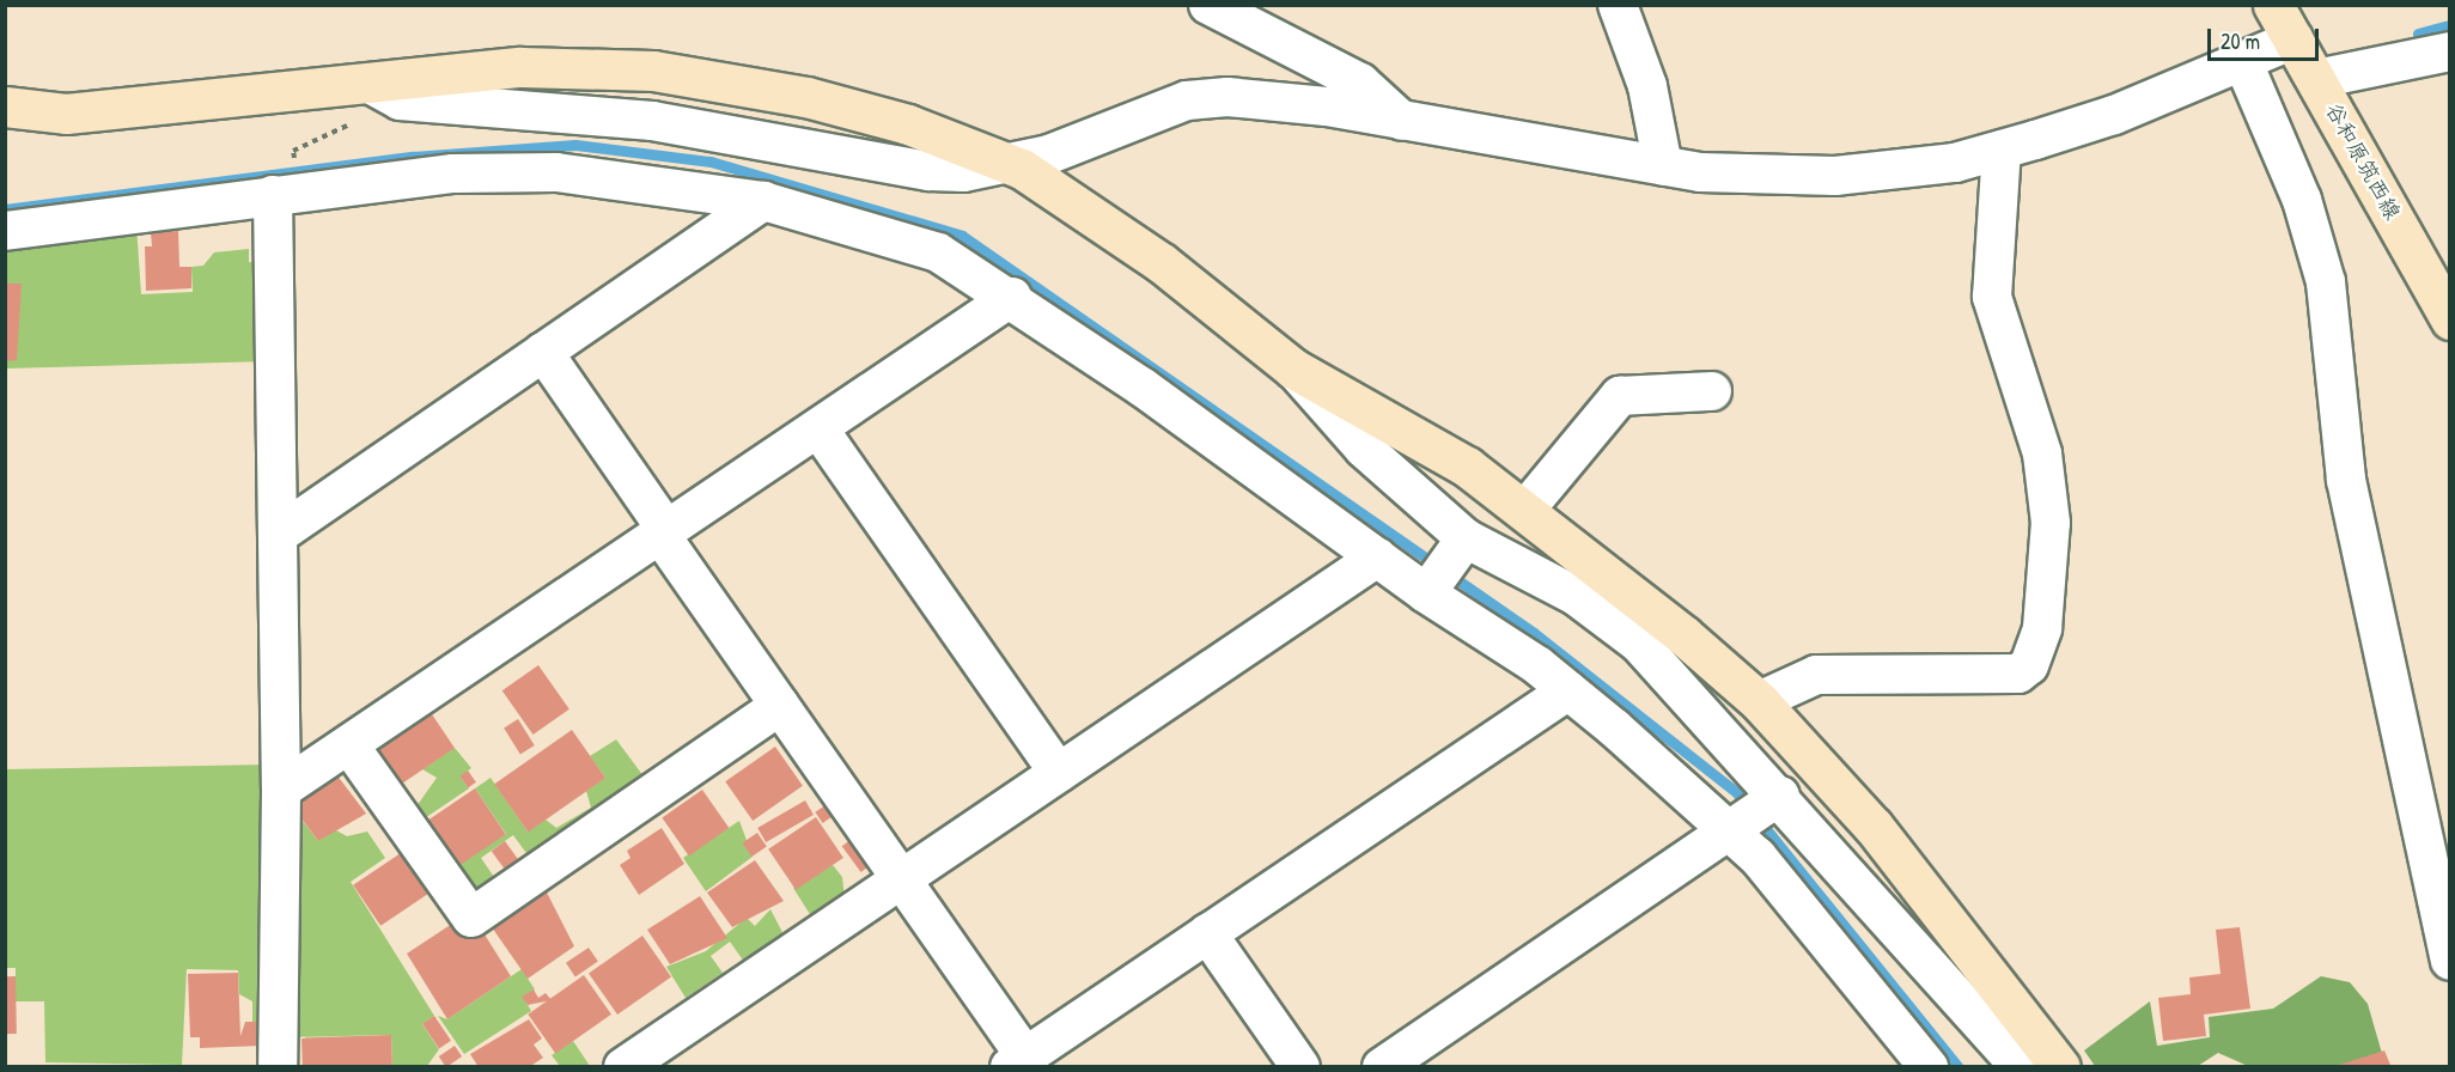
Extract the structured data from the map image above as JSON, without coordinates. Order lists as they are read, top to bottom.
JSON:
{
  "streets": {
    "street": ["谷和原筑西線"]
  },
  "scale_bar": "20 m"
}
